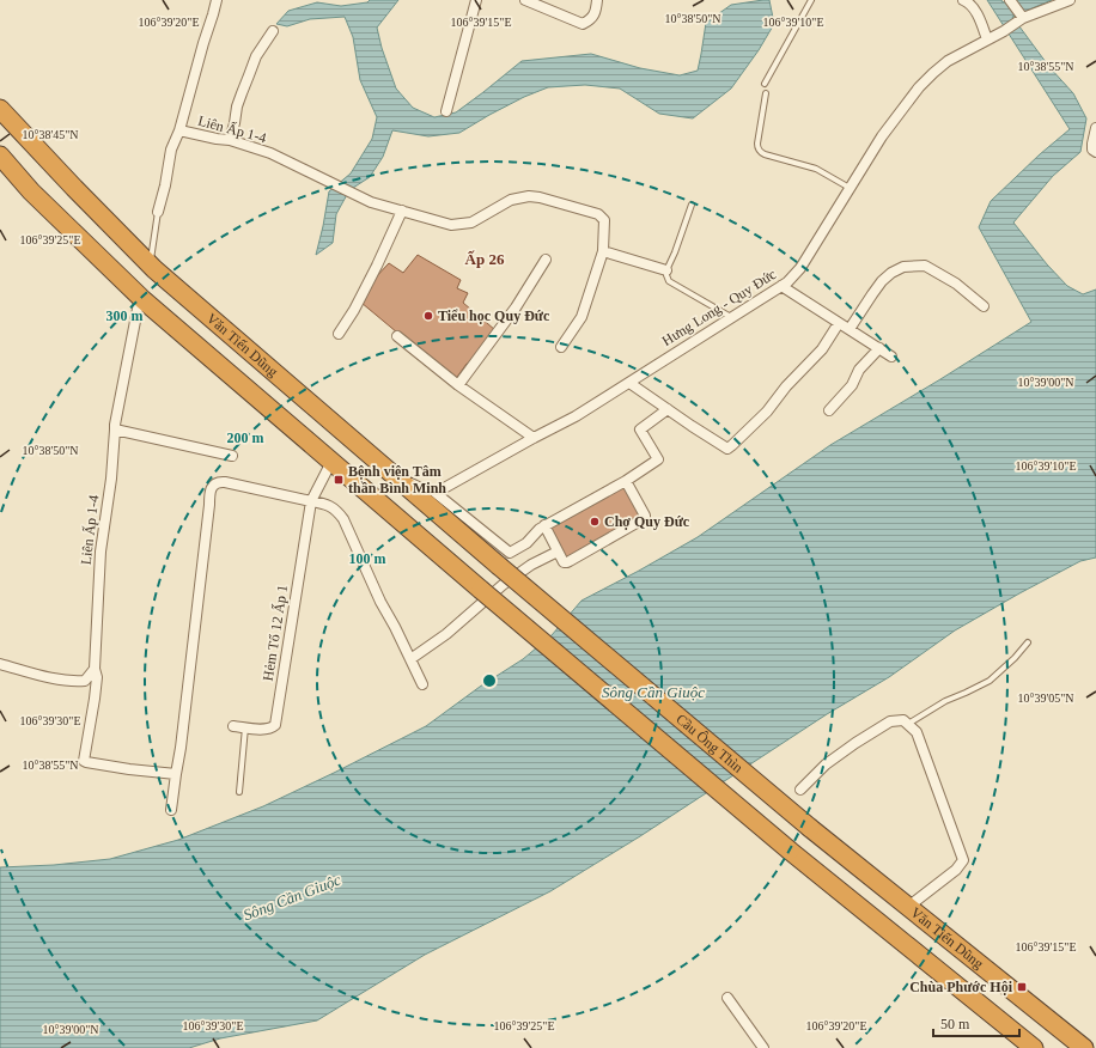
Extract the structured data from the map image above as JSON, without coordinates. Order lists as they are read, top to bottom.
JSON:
{
  "streets": {
    "highway": ["Văn Tiến Dũng", "Cầu Ông Thìn"],
    "street": ["Liên Ấp 1-4", "Hưng Long - Quy Đức", "Hẻm Tổ 12 Ấp 1"]
  },
  "crossings": [
    ["Liên Ấp 1-4", "Văn Tiến Dũng"],
    ["Văn Tiến Dũng", "Cầu Ông Thìn"]
  ],
  "districts": ["Ấp 26"],
  "water": ["Sông Cần Giuộc"],
  "places": {
    "other": ["Tiểu học Quy Đức", "Chợ Quy Đức"],
    "transit": ["Bệnh viện Tâm thần Bình Minh", "Chùa Phước Hội"]
  },
  "scale_bar": "50 m",
  "coordinates": [
    "10°38'50\"N",
    "106°39'20\"E",
    "106°39'15\"E",
    "106°39'10\"E",
    "10°38'55\"N",
    "10°38'45\"N",
    "106°39'25\"E",
    "10°39'00\"N",
    "10°39'05\"N",
    "106°39'30\"E"
  ],
  "rings": ["300 m", "200 m", "100 m"]
}
